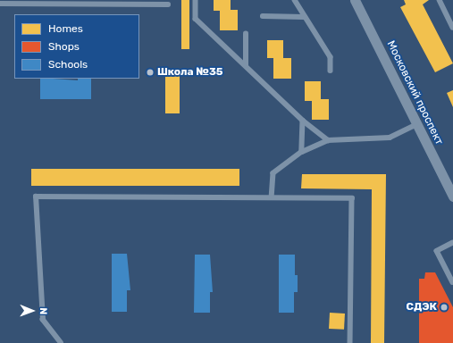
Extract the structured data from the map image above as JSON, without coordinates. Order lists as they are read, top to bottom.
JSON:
{
  "streets": {
    "street": ["Московский проспект"]
  },
  "places": ["Школа №35", "СДЭК"],
  "legend": ["Homes", "Shops", "Schools"],
  "north": "right"
}
